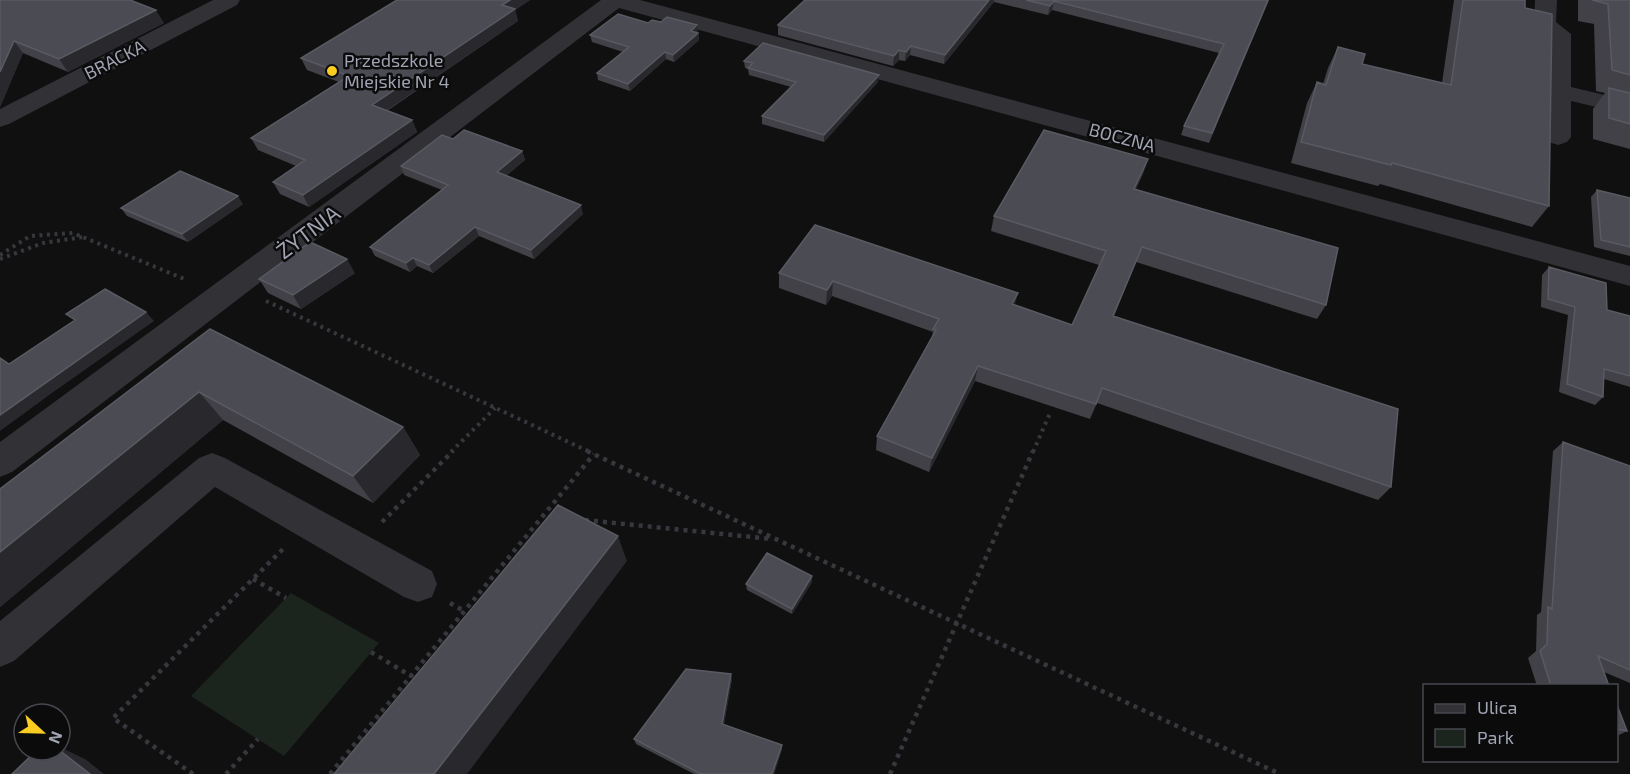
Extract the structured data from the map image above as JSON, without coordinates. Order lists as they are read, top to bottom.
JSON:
{
  "streets": {
    "street": ["BRACKA", "BOCZNA", "ŻYTNIA"]
  },
  "crossings": [
    ["BOCZNA", "ŻYTNIA"]
  ],
  "places": ["Przedszkole Miejskie Nr 4"],
  "legend": ["Ulica", "Park"],
  "north": "right"
}
